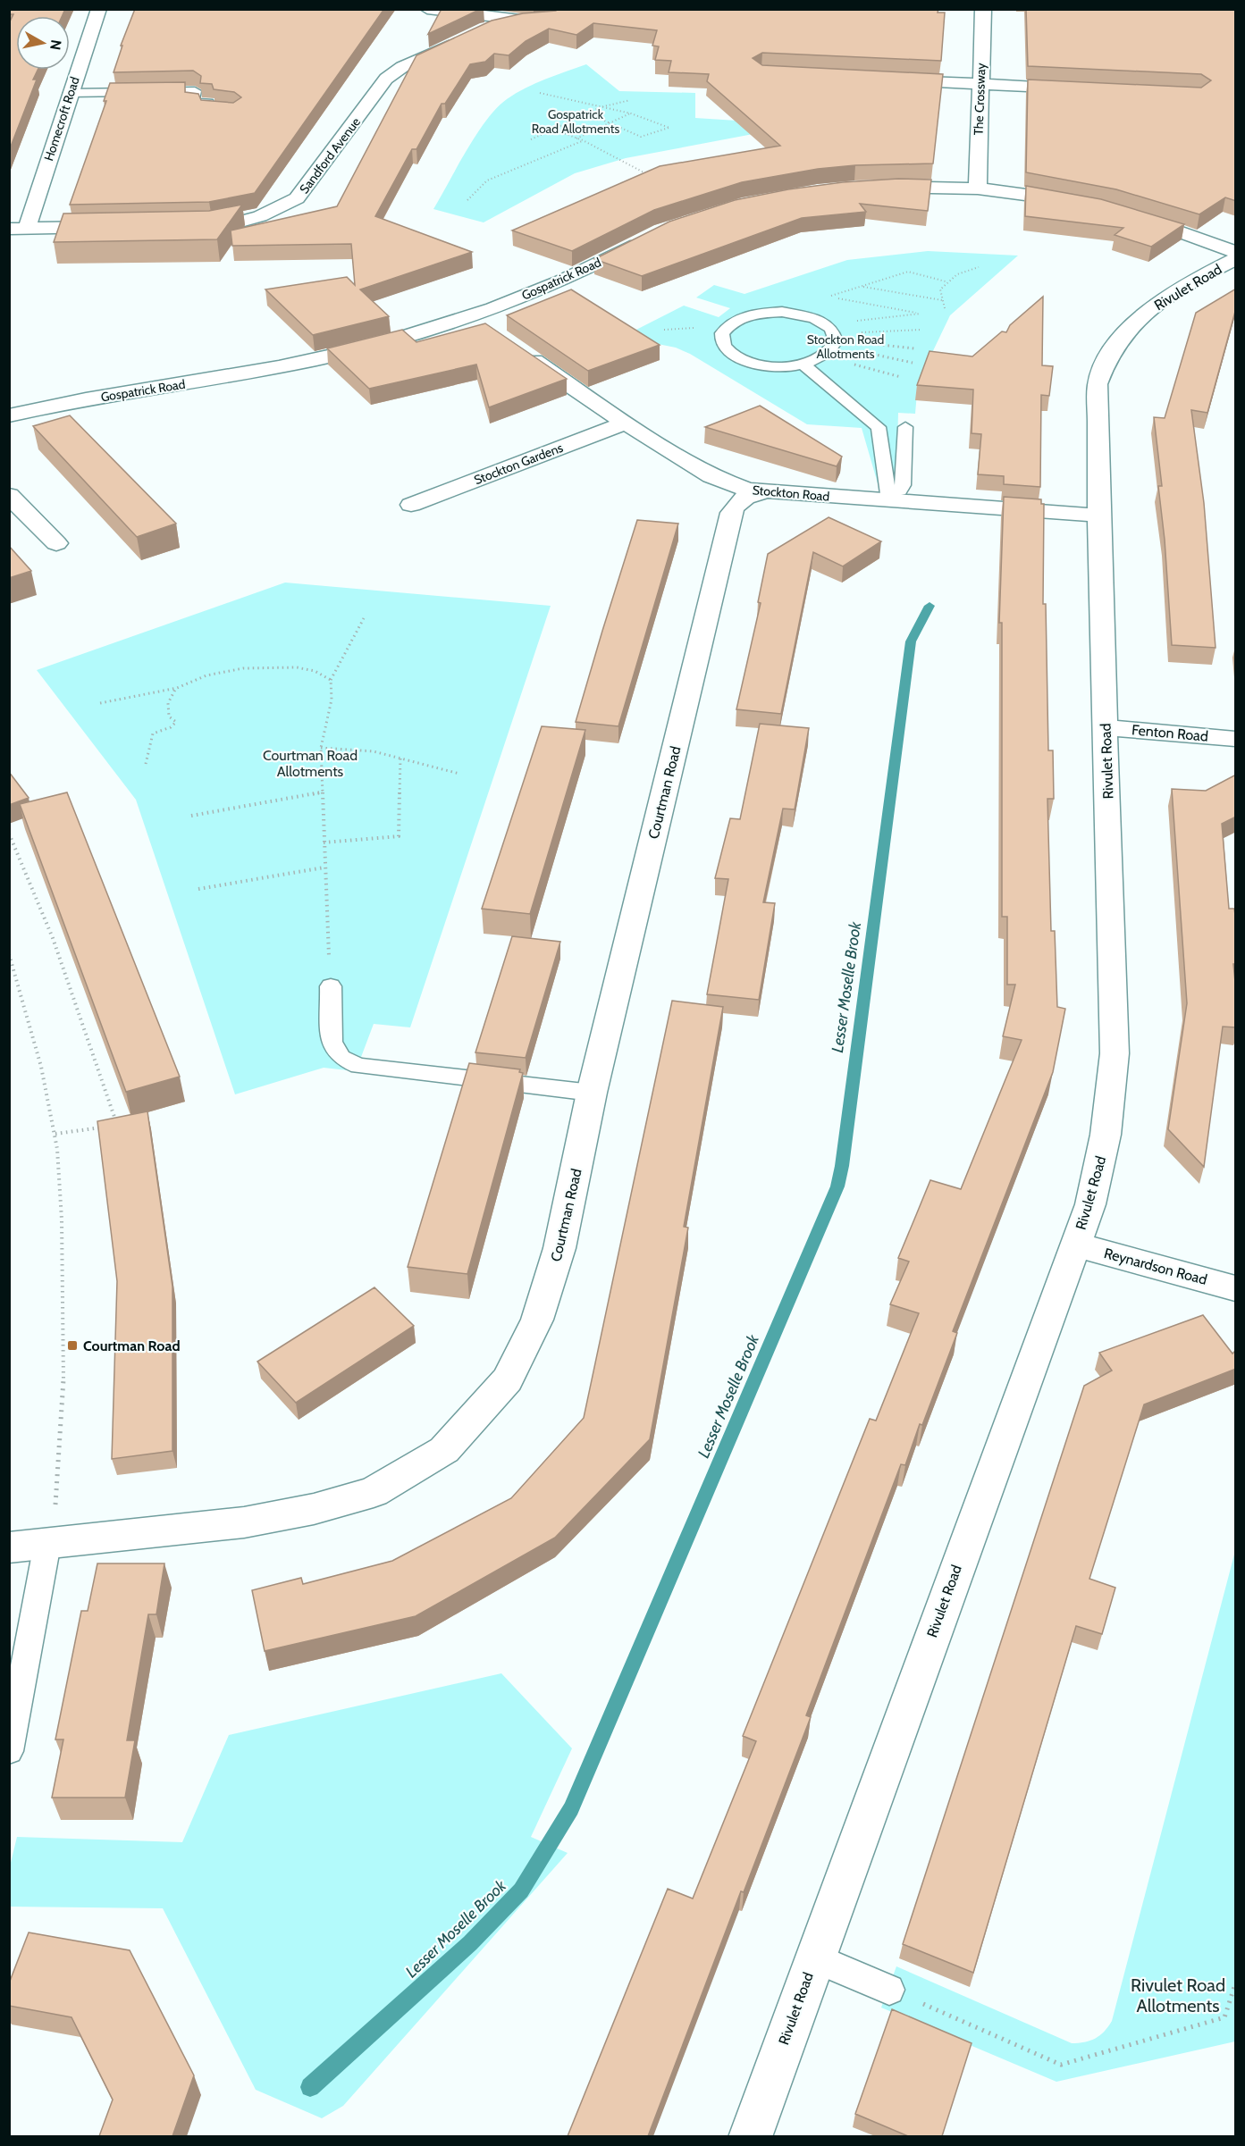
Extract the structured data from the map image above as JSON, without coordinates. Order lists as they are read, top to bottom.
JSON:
{
  "streets": {
    "street": [
      "The Crossway",
      "Homecroft Road",
      "Sandford Avenue",
      "Gospatrick Road",
      "Rivulet Road",
      "Stockton Gardens",
      "Stockton Road",
      "Fenton Road",
      "Courtman Road",
      "Reynardson Road"
    ]
  },
  "crossings": [
    ["Rivulet Road", "Stockton Road"],
    ["Rivulet Road", "Fenton Road"],
    ["Rivulet Road", "Reynardson Road"],
    ["Stockton Gardens", "Stockton Road"],
    ["Stockton Road", "Courtman Road"]
  ],
  "water": ["Lesser Moselle Brook"],
  "parks": [
    "Gospatrick Road Allotments",
    "Stockton Road Allotments",
    "Courtman Road Allotments",
    "Rivulet Road Allotments"
  ],
  "places": {
    "transit": ["Courtman Road"]
  },
  "north": "right"
}
